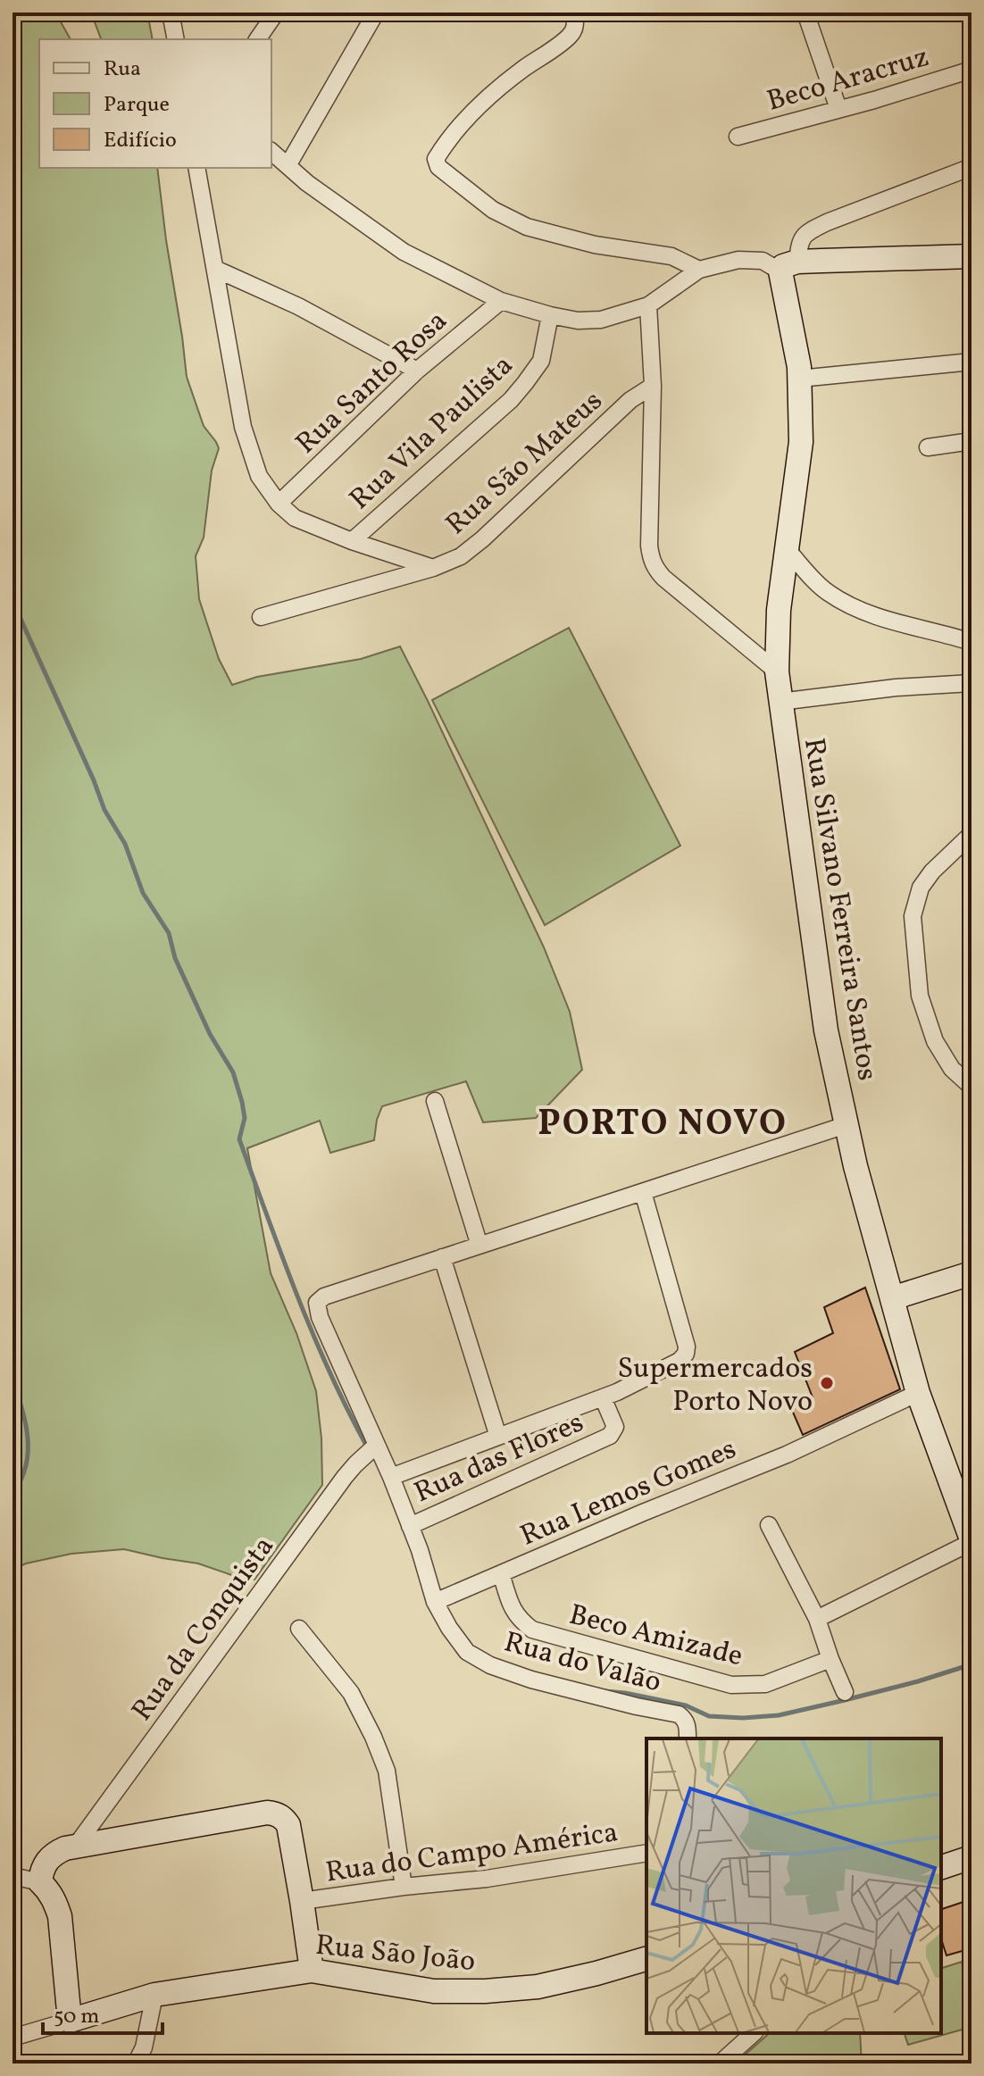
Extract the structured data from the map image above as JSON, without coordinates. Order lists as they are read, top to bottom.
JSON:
{
  "streets": {
    "street": [
      "Beco Aracruz",
      "Rua Santo Rosa",
      "Rua Vila Paulista",
      "Rua São Mateus",
      "Rua Silvano Ferreira Santos",
      "Rua das Flores",
      "Rua Lemos Gomes",
      "Rua da Conquista",
      "Beco Amizade",
      "Rua do Valão",
      "Rua do Campo América",
      "Rua São João"
    ]
  },
  "crossings": [
    ["Rua Silvano Ferreira Santos", "Rua Lemos Gomes"],
    ["Rua das Flores", "Rua do Valão"],
    ["Rua Lemos Gomes", "Beco Amizade"],
    ["Rua Lemos Gomes", "Rua do Valão"],
    ["Rua da Conquista", "Rua do Valão"]
  ],
  "districts": ["PORTO NOVO"],
  "places": ["Supermercados Porto Novo"],
  "legend": ["Rua", "Parque", "Edifício"],
  "scale_bar": "50 m"
}
